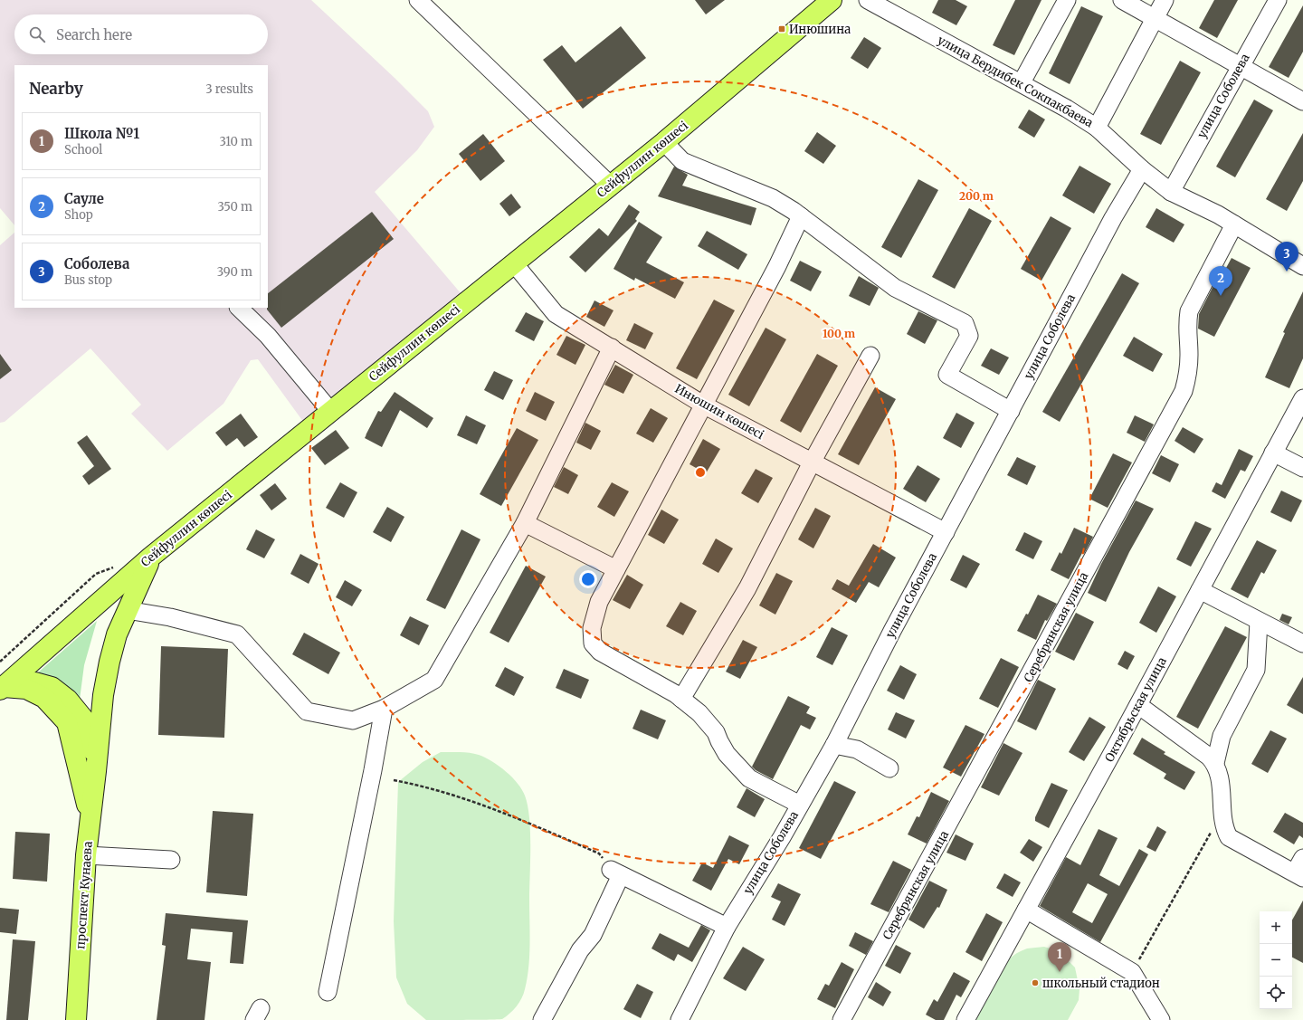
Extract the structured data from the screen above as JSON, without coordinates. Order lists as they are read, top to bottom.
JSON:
{
  "streets": {
    "main road": ["Сейфуллин көшесі", "проспект Кунаева"],
    "street": [
      "улица Бердибек Сокпакбаева",
      "улица Соболева",
      "Инюшин көшесі",
      "Серебрянская улица",
      "Октябрьская улица"
    ]
  },
  "crossings": [
    ["улица Бердибек Сокпакбаева", "улица Соболева"],
    ["улица Бердибек Сокпакбаева", "Серебрянская улица"],
    ["улица Соболева", "Инюшин көшесі"],
    ["Сейфуллин көшесі", "Инюшин көшесі"],
    ["Сейфуллин көшесі", "проспект Кунаева"]
  ],
  "places": {
    "transit": ["Инюшина"],
    "other": ["школьный стадион"]
  },
  "page": {
    "search": "Search here",
    "heading": ["Nearby", "3 results"],
    "list": [
      {
        "mark": "1",
        "name": "Школа №1",
        "note": "School",
        "value": "310 m"
      },
      {
        "mark": "2",
        "name": "Сауле",
        "note": "Shop",
        "value": "350 m"
      },
      {
        "mark": "3",
        "name": "Соболева",
        "note": "Bus stop",
        "value": "390 m"
      }
    ],
    "pins": ["3", "2", "1"],
    "map_buttons": ["+", "−"]
  },
  "rings": ["200 m", "100 m"]
}
